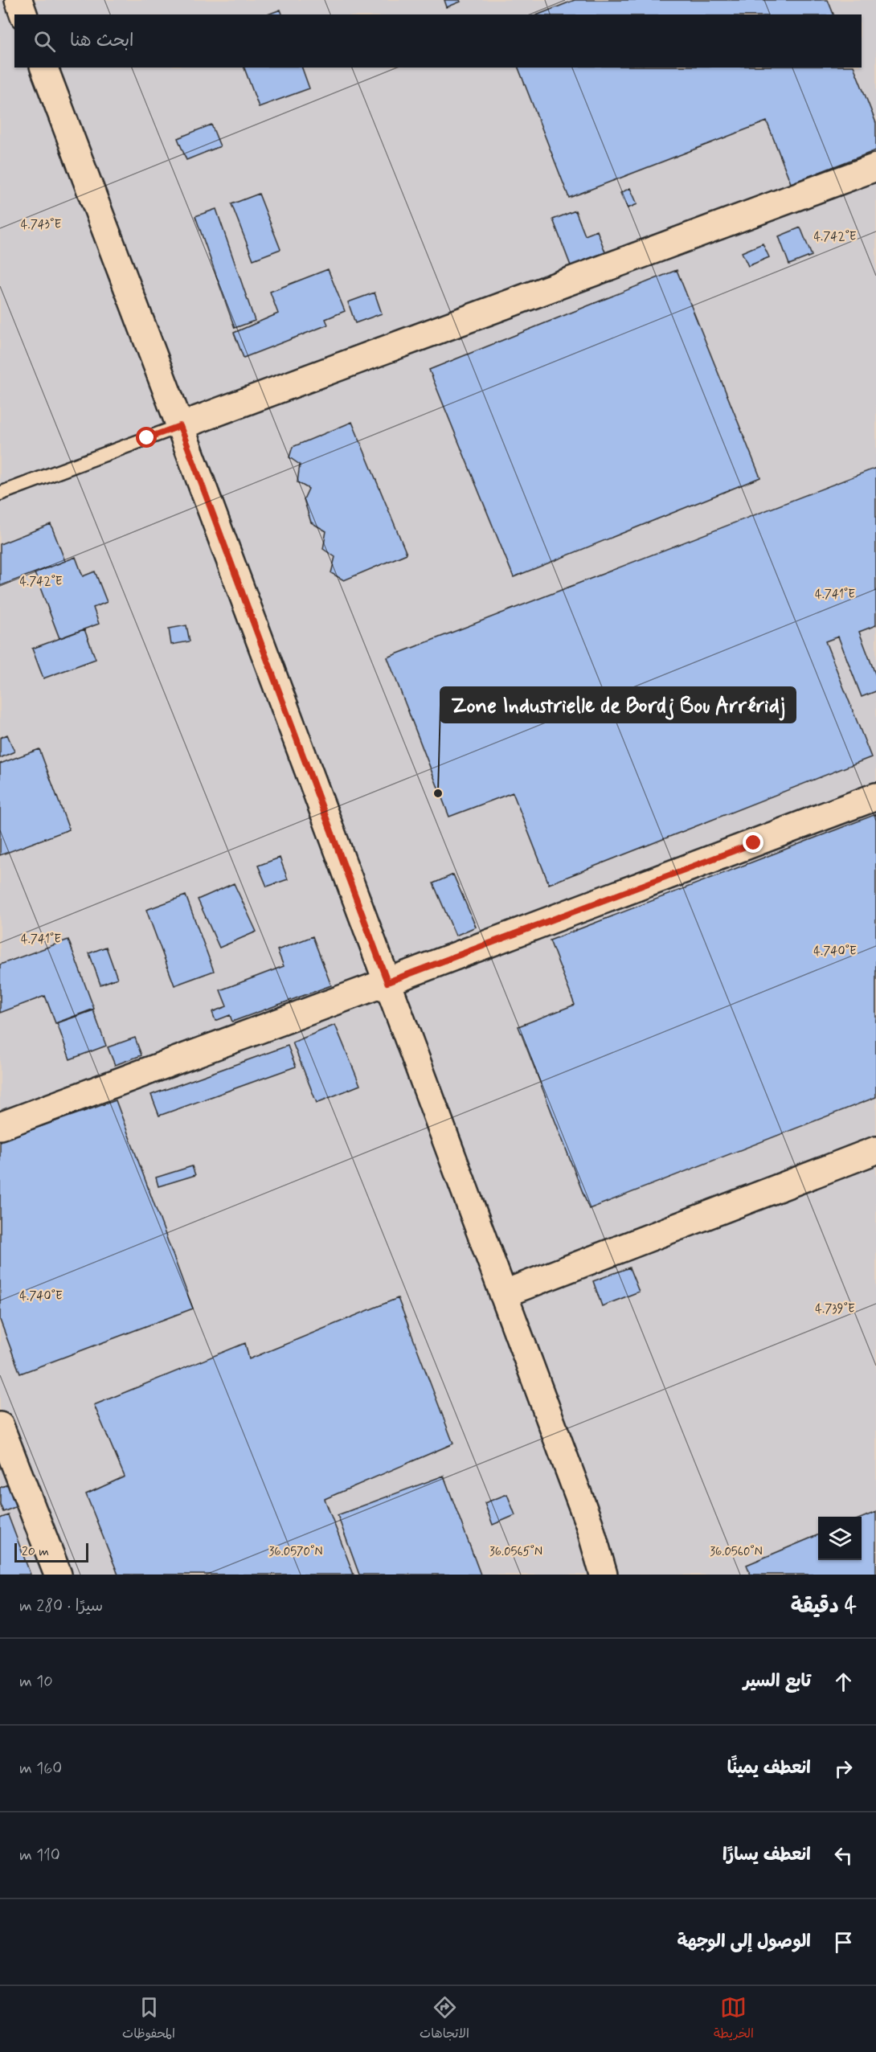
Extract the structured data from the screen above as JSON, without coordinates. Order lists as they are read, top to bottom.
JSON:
{
  "places": ["Zone Industrielle de Bordj Bou Arréridj"],
  "scale_bar": "20 m",
  "page": {
    "search": "ابحث هنا",
    "scale": "20 m",
    "heading": ["4 دقيقة", "سيرًا · 280 m"],
    "list": [
      ["تابع السير", "10 m"],
      ["انعطف يمينًا", "160 m"],
      ["انعطف يسارًا", "110 m"],
      "الوصول إلى الوجهة"
    ],
    "nav": ["الخريطة", "الاتجاهات", "المحفوظات"]
  },
  "coordinates": [
    "4.743°E",
    "4.742°E",
    "4.741°E",
    "4.740°E",
    "4.739°E",
    "36.0570°N",
    "36.0565°N",
    "36.0560°N"
  ]
}
